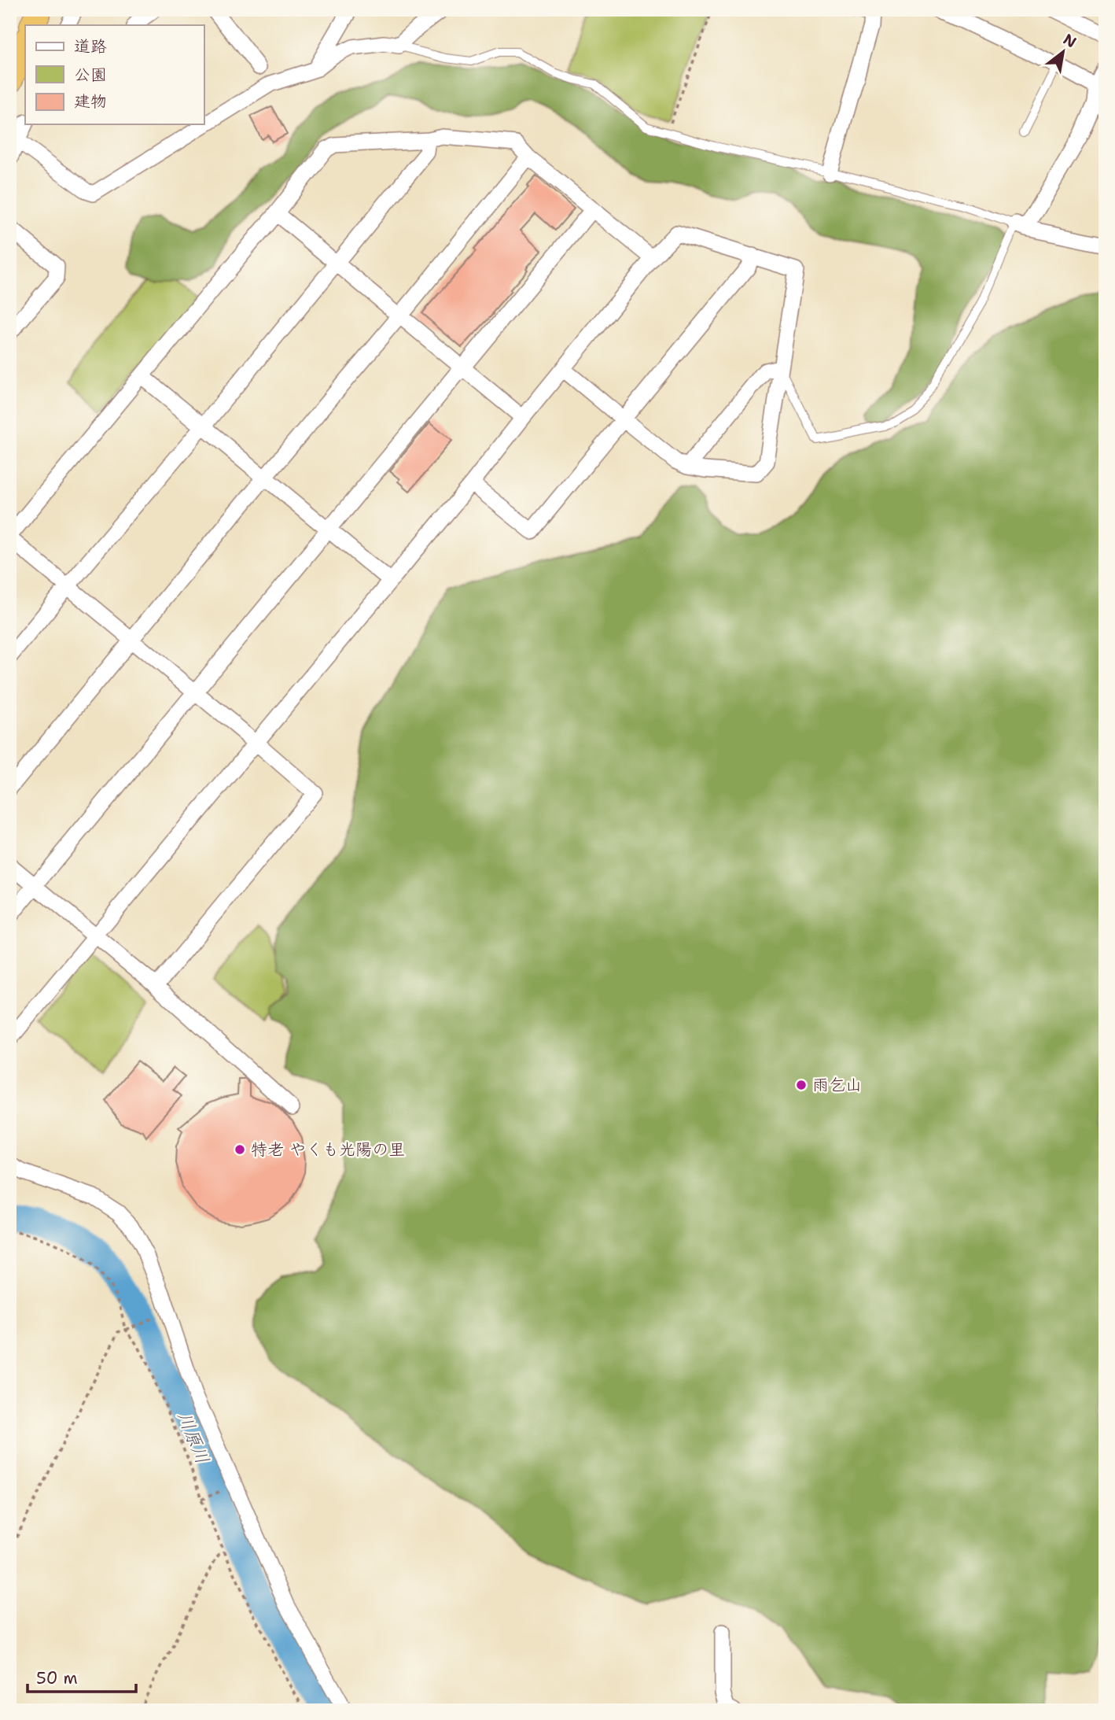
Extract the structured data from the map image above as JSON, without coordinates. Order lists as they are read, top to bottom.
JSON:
{
  "water": ["川原川"],
  "places": ["雨乞山", "特老 やくも光陽の里"],
  "legend": ["道路", "公園", "建物"],
  "scale_bar": "50 m",
  "north": "top right"
}
